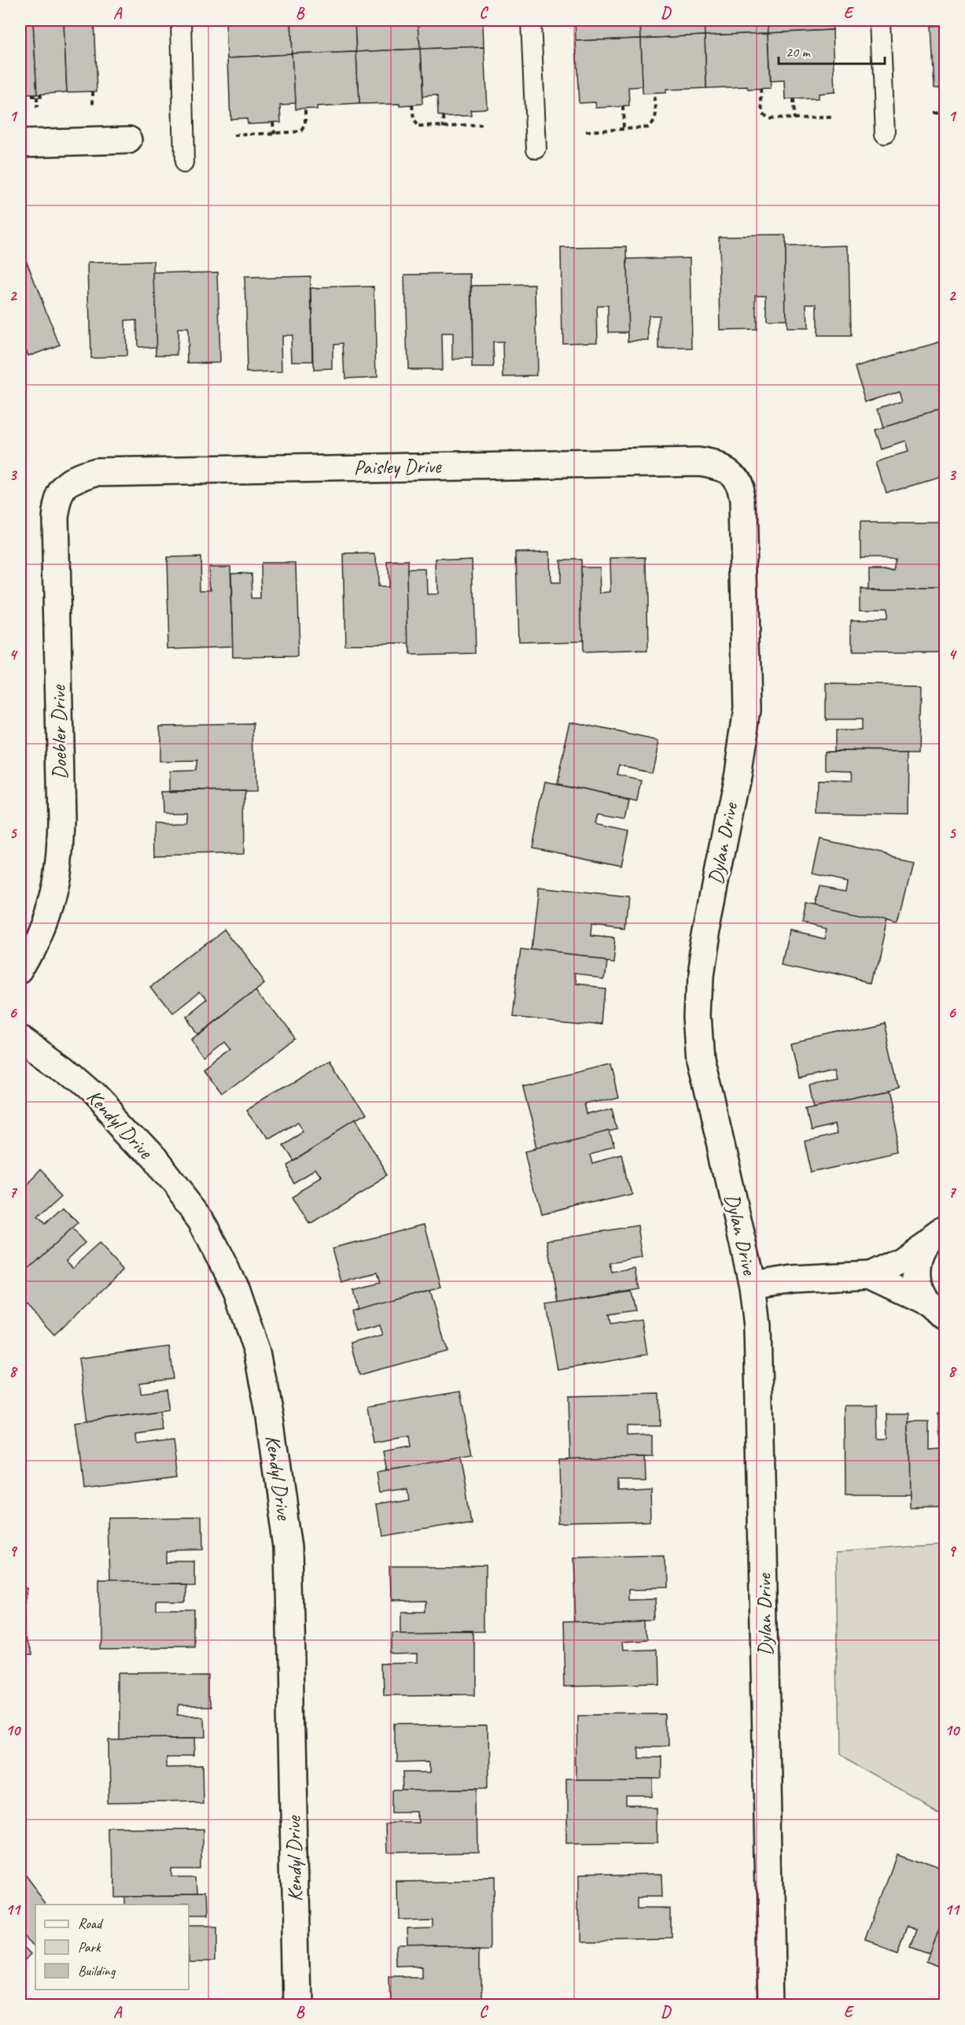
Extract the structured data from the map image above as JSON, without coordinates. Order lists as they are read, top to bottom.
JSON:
{
  "streets": {
    "street": [
      "Paisley Drive",
      "Doebler Drive",
      "Dylan Drive",
      "Kendyl Drive"
    ]
  },
  "crossings": [
    ["Paisley Drive", "Doebler Drive"],
    ["Paisley Drive", "Dylan Drive"]
  ],
  "legend": ["Road", "Park", "Building"],
  "scale_bar": "20 m",
  "grid": {
    "columns": [
      "A",
      "B",
      "C",
      "D",
      "E"
    ],
    "rows": [
      "1",
      "2",
      "3",
      "4",
      "5",
      "6",
      "7",
      "8",
      "9",
      "10",
      "11"
    ]
  }
}
